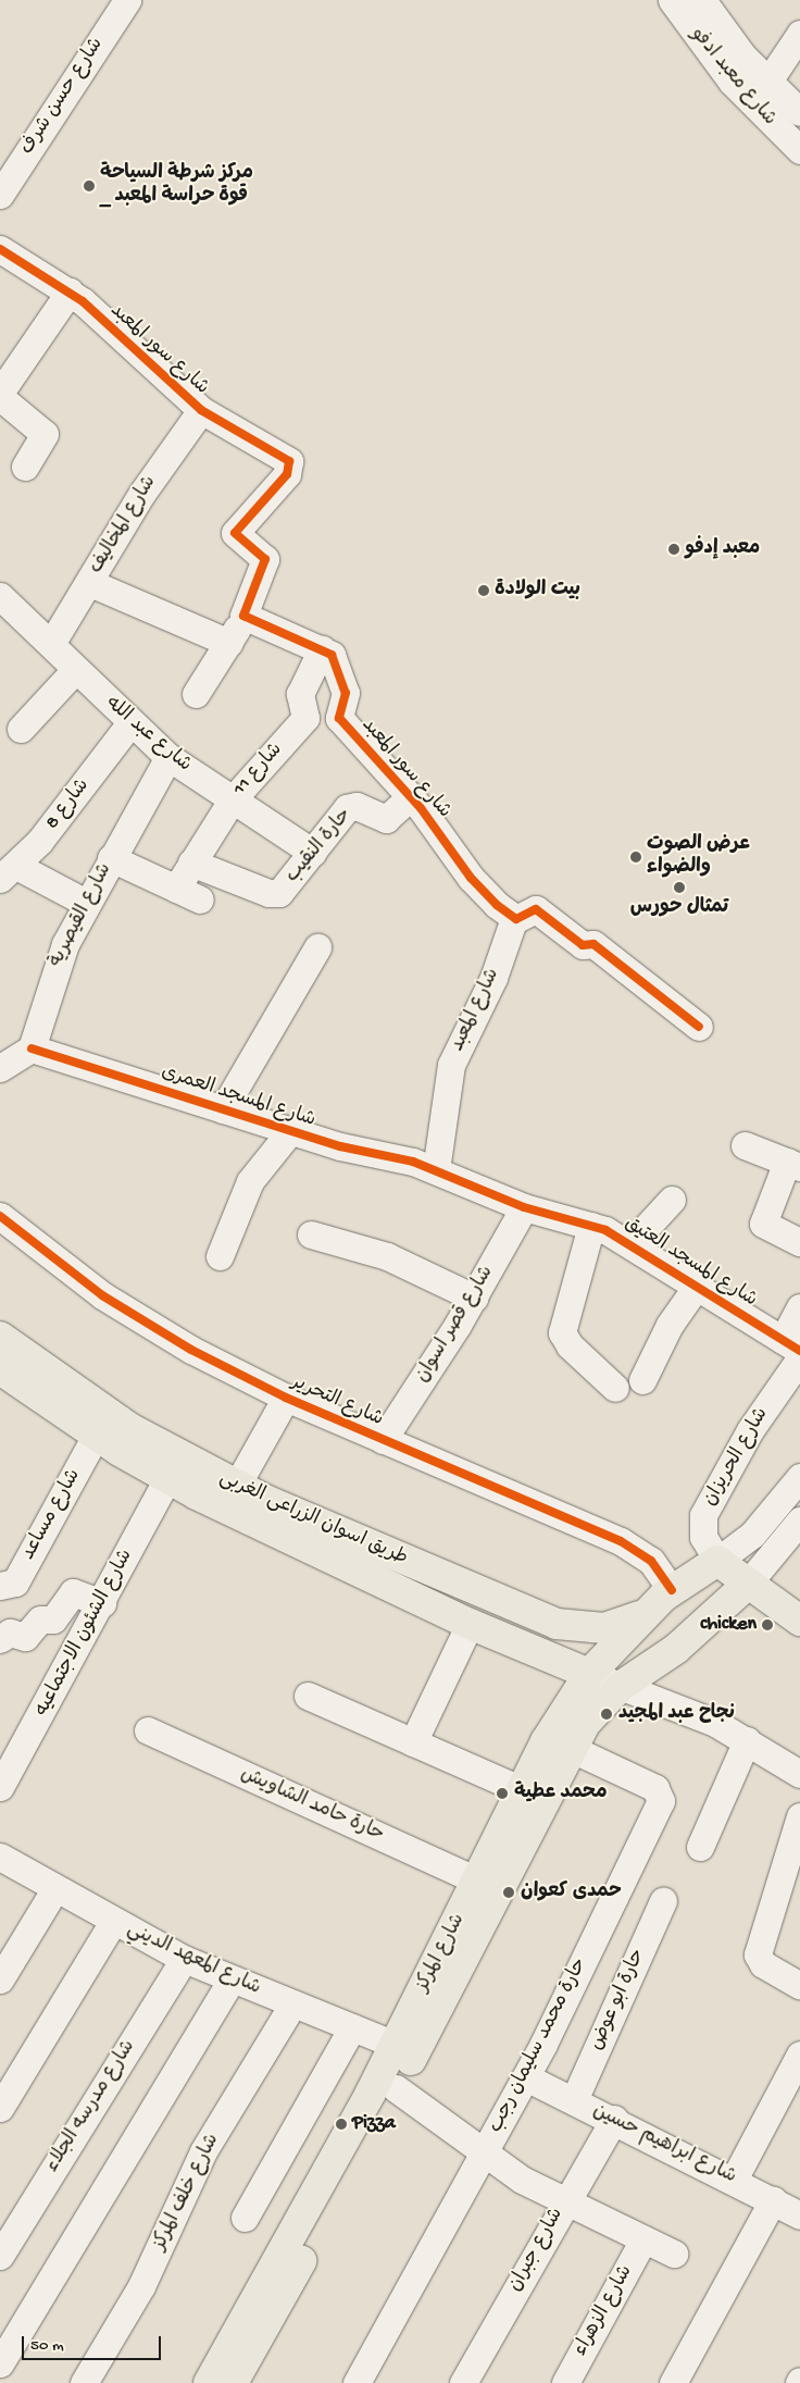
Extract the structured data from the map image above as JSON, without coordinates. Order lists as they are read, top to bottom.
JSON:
{
  "streets": {
    "main road": ["طريق اسوان الزراعى الغربى", "شارع المركز"],
    "street": [
      "شارع معبد ادفو",
      "شارع حسن شرف",
      "شارع سور المعبد",
      "شارع المخاليف",
      "شارع عبد الله",
      "شارع 11",
      "شارع 8",
      "حارة النقيب",
      "شارع القيصرية",
      "شارع المعبد",
      "شارع المسجد العمرى",
      "شارع المسجد العتيق",
      "شارع قصر اسوان",
      "شارع التحرير",
      "شارع الحريزان",
      "شارع مساعد",
      "شارع الشئون الاجتماعيه",
      "حارة حامد الشاويش",
      "شارع المعهد الديني",
      "حارة ابو عوض",
      "حارة محمد سليمان رجب",
      "شارع مدرسه الجلاء",
      "شارع ابراهيم حسين",
      "شارع خلف المركز",
      "شارع جبران",
      "شارع الزهراء"
    ]
  },
  "crossings": [
    ["شارع سور المعبد", "شارع المخاليف"],
    ["شارع سور المعبد", "شارع 11"],
    ["شارع سور المعبد", "حارة النقيب"],
    ["شارع سور المعبد", "شارع المعبد"],
    ["شارع المخاليف", "شارع عبد الله"],
    ["شارع عبد الله", "شارع 11"],
    ["شارع عبد الله", "شارع 8"],
    ["شارع عبد الله", "حارة النقيب"],
    ["شارع عبد الله", "شارع القيصرية"],
    ["شارع 11", "حارة النقيب"],
    ["شارع 11", "شارع القيصرية"],
    ["شارع القيصرية", "شارع المسجد العمرى"],
    ["شارع المعبد", "شارع المسجد العمرى"],
    ["شارع المعبد", "شارع المسجد العتيق"],
    ["شارع المسجد العمرى", "شارع المسجد العتيق"],
    ["شارع المسجد العتيق", "شارع قصر اسوان"],
    ["شارع المسجد العتيق", "شارع الحريزان"],
    ["شارع قصر اسوان", "شارع التحرير"],
    ["شارع التحرير", "شارع المركز"],
    ["شارع الحريزان", "شارع المركز"],
    ["شارع مساعد", "طريق اسوان الزراعى الغربى"],
    ["طريق اسوان الزراعى الغربى", "شارع الشئون الاجتماعيه"],
    ["طريق اسوان الزراعى الغربى", "شارع المركز"],
    ["حارة حامد الشاويش", "شارع المركز"],
    ["شارع المركز", "شارع المعهد الديني"],
    ["شارع المركز", "حارة محمد سليمان رجب"],
    ["شارع المعهد الديني", "شارع مدرسه الجلاء"],
    ["شارع المعهد الديني", "شارع خلف المركز"],
    ["حارة ابو عوض", "شارع ابراهيم حسين"],
    ["حارة محمد سليمان رجب", "شارع ابراهيم حسين"],
    ["شارع ابراهيم حسين", "شارع جبران"]
  ],
  "places": [
    "مركز شرطة السياحة _ قوة حراسة المعبد",
    "معبد إدفو",
    "بيت الولادة",
    "عرض الصوت والضواء",
    "تمثال حورس",
    "chicken",
    "نجاح عبد المجيد",
    "محمد عطية",
    "حمدى كعوان",
    "Pizza"
  ],
  "scale_bar": "50 m"
}
